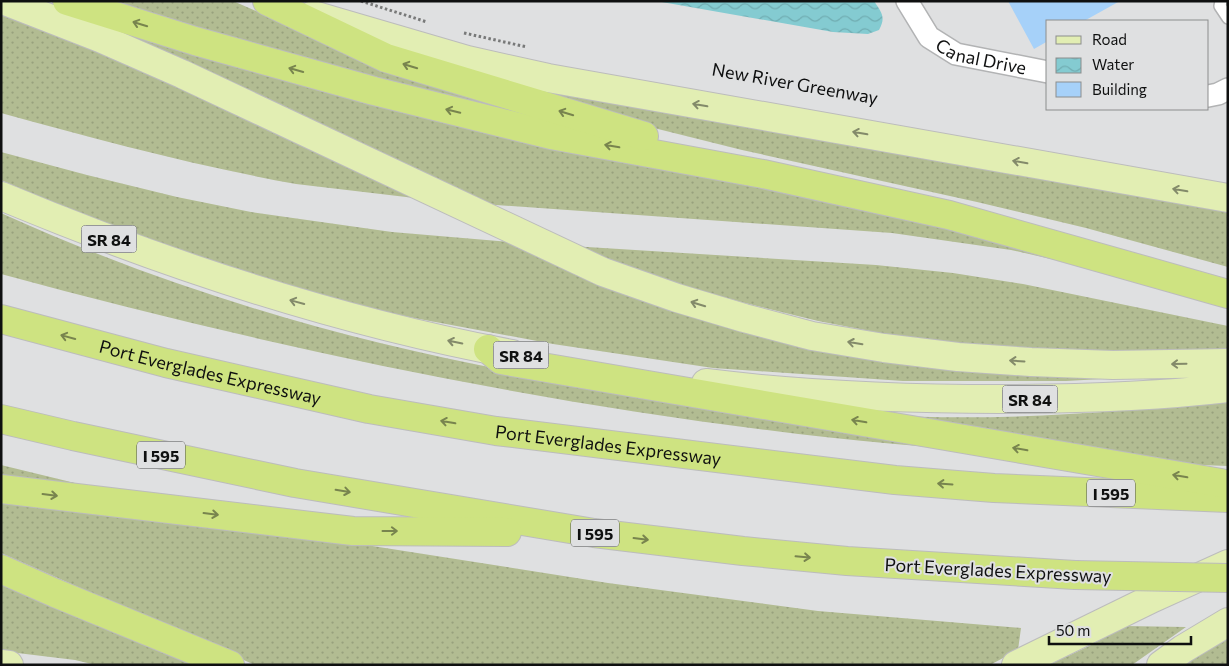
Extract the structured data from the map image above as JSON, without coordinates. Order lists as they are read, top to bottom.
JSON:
{
  "streets": {
    "highway": ["Port Everglades Expressway", "I 595"],
    "main road": ["SR 84"],
    "street": ["Canal Drive"]
  },
  "legend": ["Road", "Water", "Building"],
  "scale_bar": "50 m"
}
